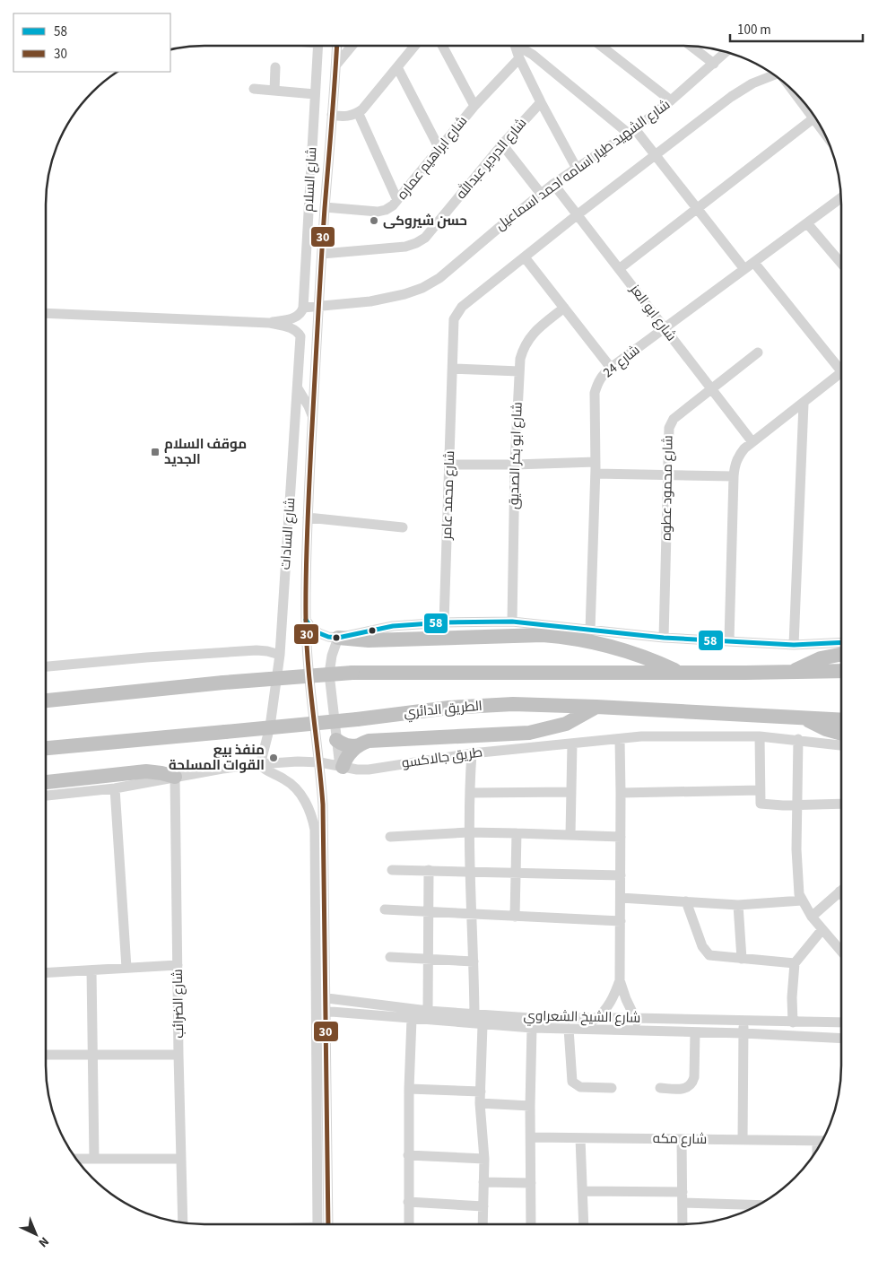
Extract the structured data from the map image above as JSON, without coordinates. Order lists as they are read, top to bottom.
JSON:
{
  "streets": {
    "highway": ["الطريق الدائري"],
    "street": [
      "شارع ابراهيم عماره",
      "شارع الدردير عبدالله",
      "شارع الشهيد طيار اسامه احمد اسماعيل",
      "شارع السلام",
      "شارع ابو العز",
      "شارع 24",
      "شارع ابو بكر الصديق",
      "شارع محمود عطوه",
      "شارع محمد عامر",
      "شارع السادات",
      "طريق جالاكسو",
      "شارع الضرائب",
      "شارع الشيخ الشعراوي",
      "شارع مكه"
    ]
  },
  "crossings": [
    ["شارع ابراهيم عماره", "شارع السلام"],
    ["شارع الدردير عبدالله", "شارع السلام"],
    ["شارع الشهيد طيار اسامه احمد اسماعيل", "شارع السلام"],
    ["شارع الشهيد طيار اسامه احمد اسماعيل", "شارع ابو العز"],
    ["شارع السلام", "شارع السادات"],
    ["شارع السلام", "طريق جالاكسو"],
    ["شارع السلام", "شارع الشيخ الشعراوي"],
    ["شارع ابو العز", "شارع 24"],
    ["شارع ابو العز", "شارع محمود عطوه"],
    ["شارع ابو العز", "شارع محمد عامر"],
    ["شارع السادات", "طريق جالاكسو"],
    ["طريق جالاكسو", "شارع الضرائب"]
  ],
  "places": {
    "other": ["حسن شيروكى", "منفذ بيع القوات المسلحة"],
    "transit": ["موقف السلام الجديد"]
  },
  "lines": ["transit line 30", "transit line 58"],
  "legend": ["58", "30"],
  "scale_bar": "100 m",
  "north": "bottom right"
}
